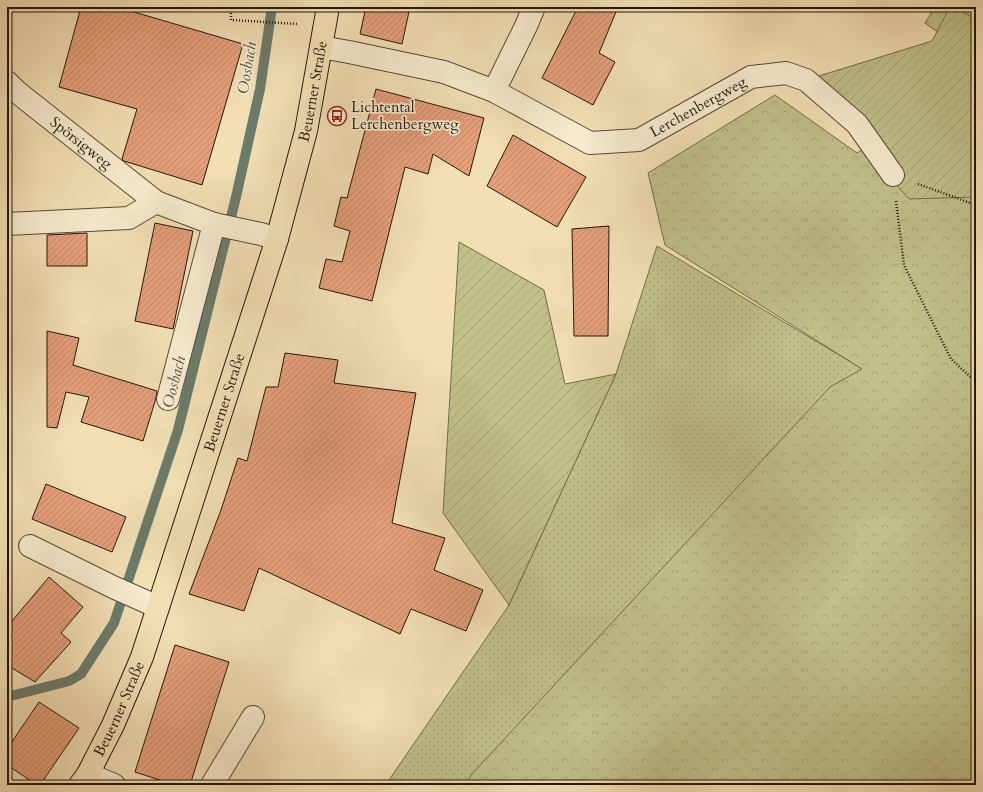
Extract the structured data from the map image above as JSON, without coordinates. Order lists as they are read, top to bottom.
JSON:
{
  "streets": {
    "main road": ["Beuerner Straße"],
    "street": ["Lerchenbergweg", "Spörsigweg"]
  },
  "crossings": [
    ["Beuerner Straße", "Lerchenbergweg"],
    ["Beuerner Straße", "Spörsigweg"]
  ],
  "water": ["Oosbach"],
  "places": {
    "bus stop": ["Lichtental Lerchenbergweg"]
  }
}
